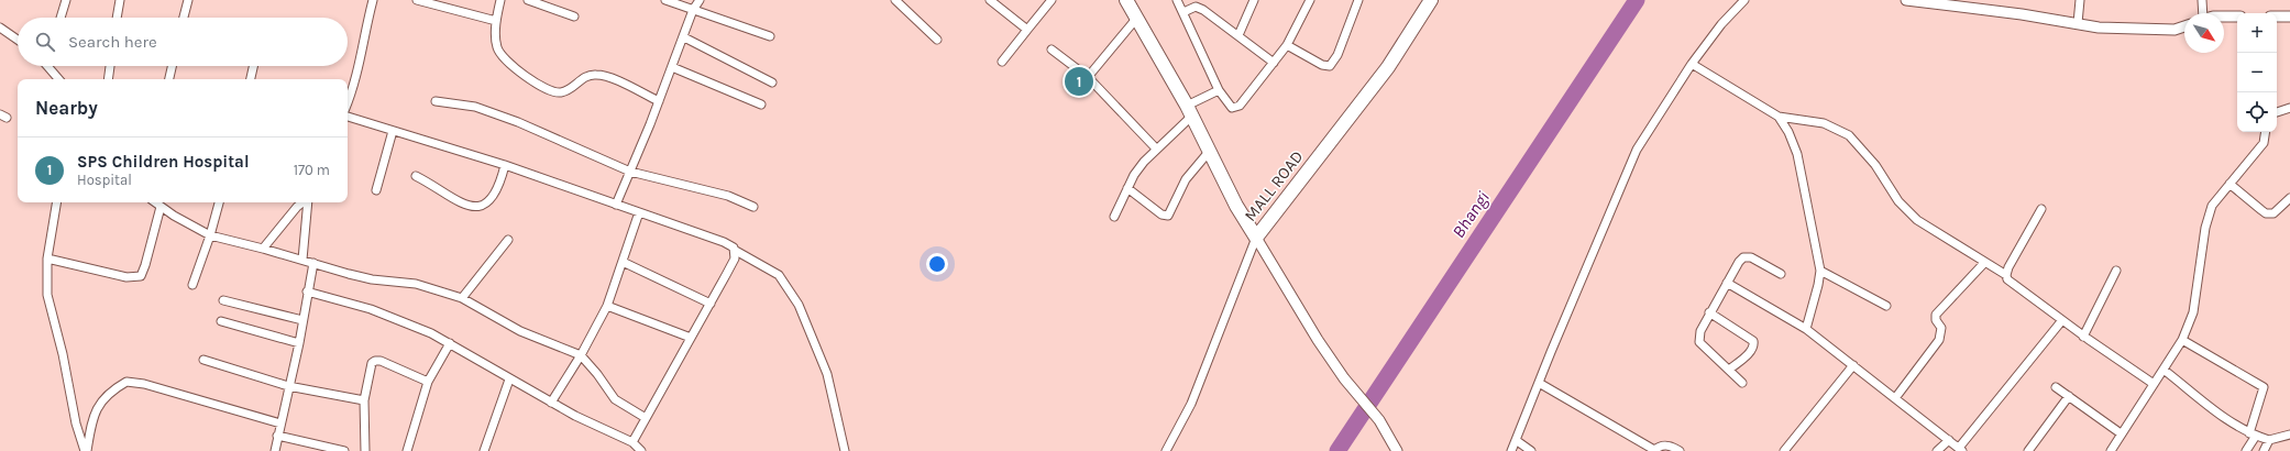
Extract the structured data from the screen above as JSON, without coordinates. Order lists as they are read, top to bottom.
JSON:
{
  "streets": {
    "highway": ["MALL ROAD"]
  },
  "water": ["Bhangi"],
  "north": "bottom right",
  "page": {
    "map_buttons": ["+", "−"],
    "search": "Search here",
    "pins": "1",
    "heading": "Nearby",
    "list": [
      {
        "mark": "1",
        "name": "SPS Children Hospital",
        "note": "Hospital",
        "value": "170 m"
      }
    ]
  }
}
